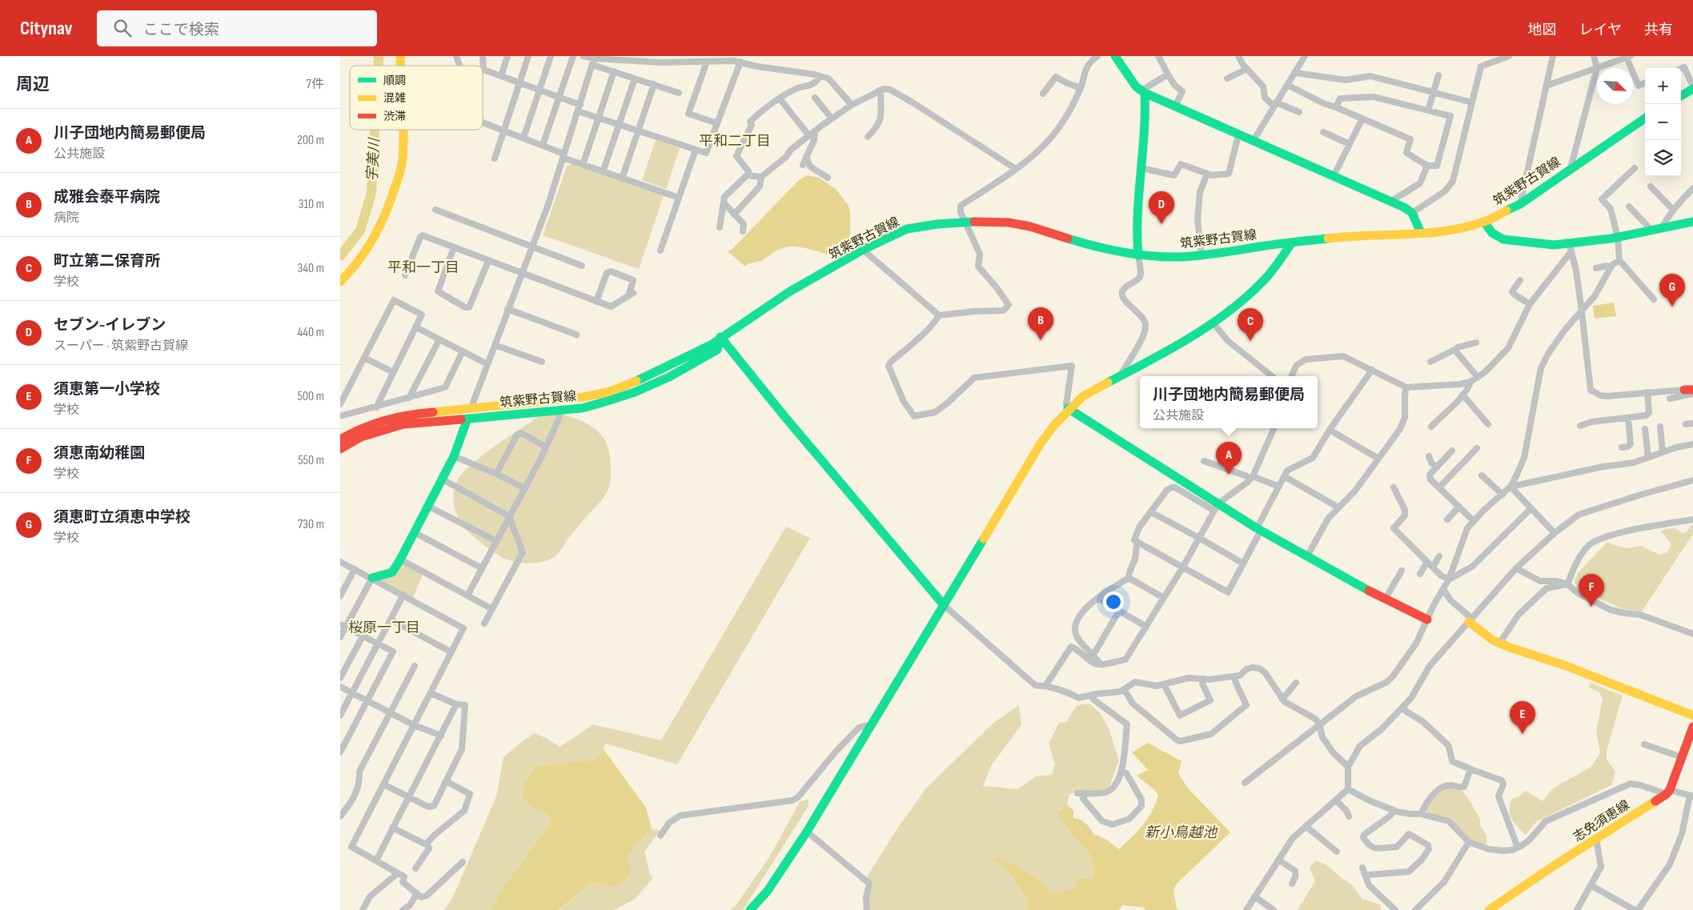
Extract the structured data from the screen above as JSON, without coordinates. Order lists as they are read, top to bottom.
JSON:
{
  "streets": {
    "street": ["筑紫野古賀線", "志免須恵線"]
  },
  "districts": ["平和二丁目", "平和一丁目", "桜原一丁目"],
  "water": ["宇美川", "新小鳥越池"],
  "legend": ["順調", "混雑", "渋滞"],
  "north": "bottom right",
  "page": {
    "header": "Citynav",
    "search": "ここで検索",
    "nav": ["地図", "レイヤ", "共有"],
    "heading": ["周辺", "7件"],
    "map_buttons": ["+", "−"],
    "list": [
      {
        "mark": "A",
        "name": "川子団地内簡易郵便局",
        "note": "公共施設",
        "value": "200 m"
      },
      {
        "mark": "B",
        "name": "成雅会泰平病院",
        "note": "病院",
        "value": "310 m"
      },
      {
        "mark": "C",
        "name": "町立第二保育所",
        "note": "学校",
        "value": "340 m"
      },
      {
        "mark": "D",
        "name": "セブン-イレブン",
        "note": "スーパー · 筑紫野古賀線",
        "value": "440 m"
      },
      {
        "mark": "E",
        "name": "須恵第一小学校",
        "note": "学校",
        "value": "500 m"
      },
      {
        "mark": "F",
        "name": "須恵南幼稚園",
        "note": "学校",
        "value": "550 m"
      },
      {
        "mark": "G",
        "name": "須恵町立須恵中学校",
        "note": "学校",
        "value": "730 m"
      }
    ],
    "pins": [
      "D",
      "G",
      "B",
      "C",
      "A",
      "F",
      "E"
    ],
    "popup": ["川子団地内簡易郵便局", "公共施設"]
  }
}
